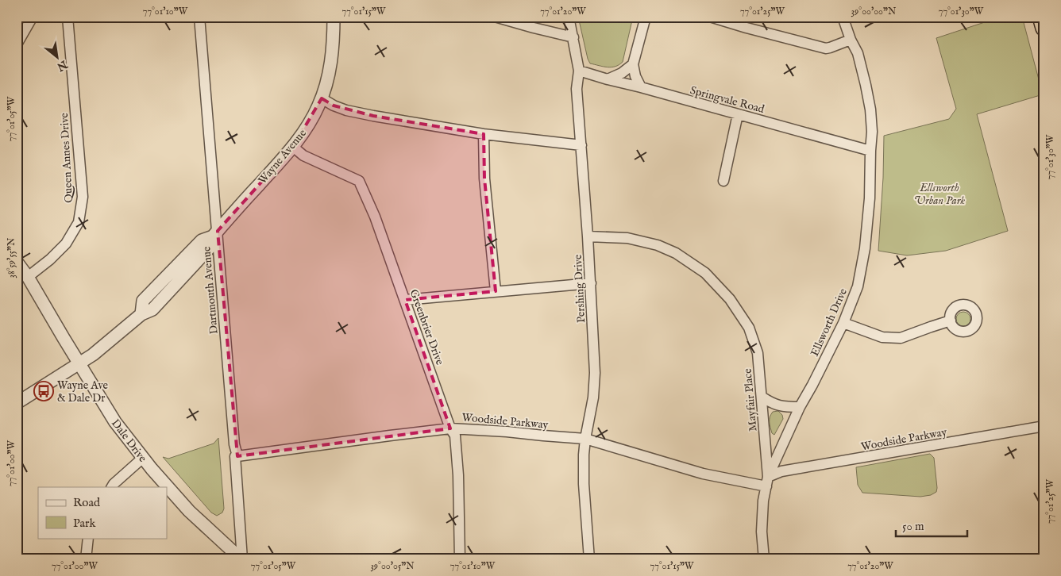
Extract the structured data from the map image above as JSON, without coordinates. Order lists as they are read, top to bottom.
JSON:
{
  "streets": {
    "street": [
      "Springvale Road",
      "Wayne Avenue",
      "Queen Annes Drive",
      "Pershing Drive",
      "Dartmouth Avenue",
      "Ellsworth Drive",
      "Greenbrier Drive",
      "Mayfair Place",
      "Woodside Parkway",
      "Dale Drive"
    ]
  },
  "crossings": [
    ["Springvale Road", "Pershing Drive"],
    ["Springvale Road", "Ellsworth Drive"],
    ["Wayne Avenue", "Dartmouth Avenue"],
    ["Wayne Avenue", "Greenbrier Drive"],
    ["Wayne Avenue", "Dale Drive"],
    ["Queen Annes Drive", "Dale Drive"],
    ["Pershing Drive", "Mayfair Place"],
    ["Pershing Drive", "Woodside Parkway"],
    ["Dartmouth Avenue", "Woodside Parkway"],
    ["Dartmouth Avenue", "Dale Drive"],
    ["Ellsworth Drive", "Mayfair Place"],
    ["Ellsworth Drive", "Woodside Parkway"],
    ["Greenbrier Drive", "Woodside Parkway"],
    ["Mayfair Place", "Woodside Parkway"]
  ],
  "parks": ["Ellsworth Urban Park"],
  "places": {
    "bus stop": ["Wayne Ave & Dale Dr"]
  },
  "legend": ["Road", "Park"],
  "scale_bar": "50 m",
  "north": "bottom right",
  "coordinates": [
    "77°01'10\"W",
    "77°01'15\"W",
    "77°01'20\"W",
    "77°01'25\"W",
    "39°00'00\"N",
    "77°01'30\"W",
    "77°01'05\"W",
    "38°59'55\"N",
    "77°01'00\"W",
    "39°00'05\"N"
  ]
}
